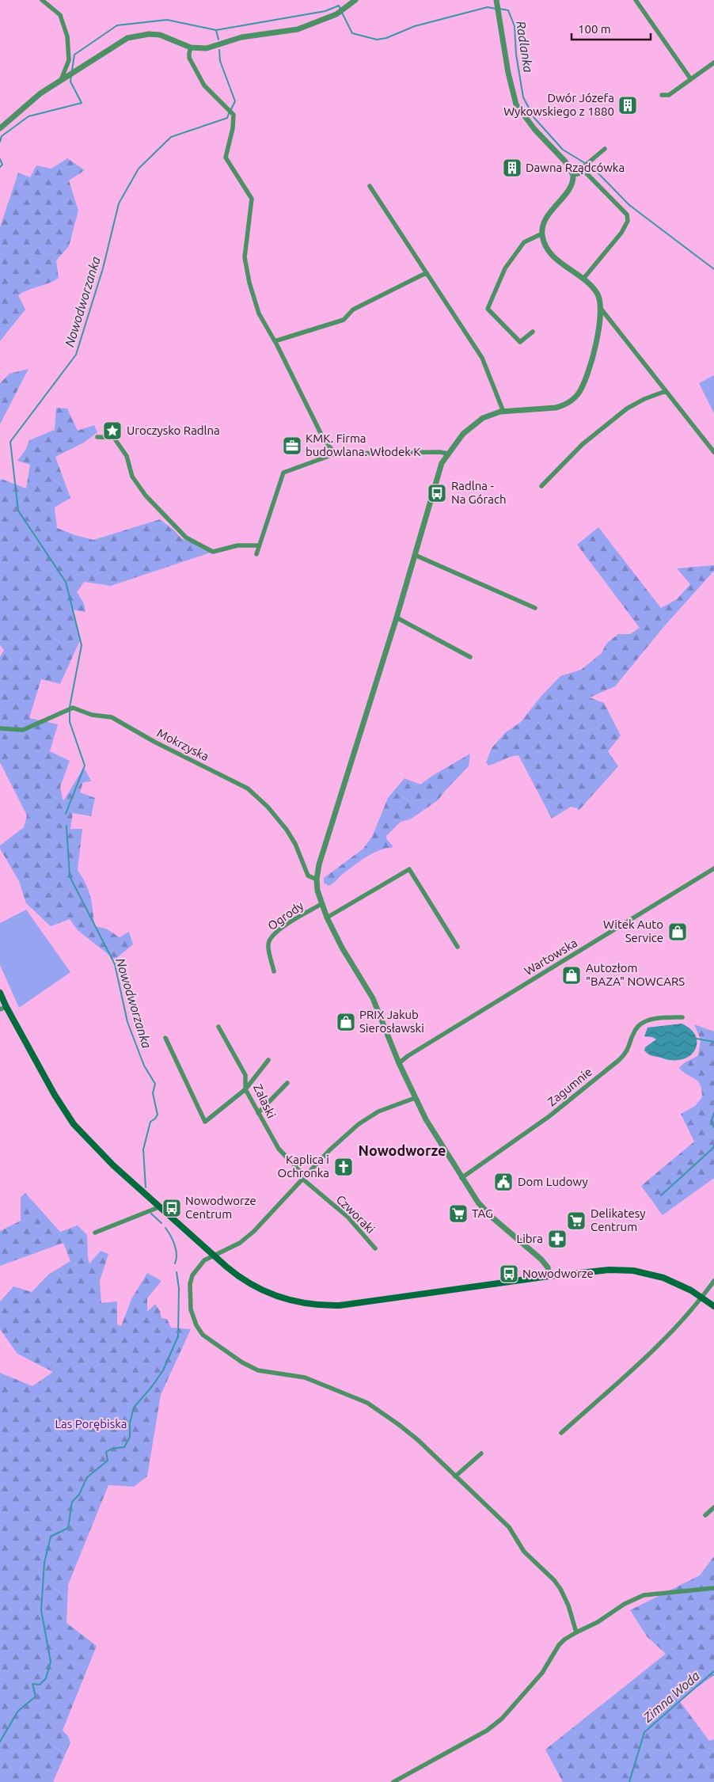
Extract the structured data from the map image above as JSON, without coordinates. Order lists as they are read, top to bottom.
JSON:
{
  "streets": {
    "street": [
      "Mokrzyska",
      "Ogrody",
      "Wartowska",
      "Zagumnie",
      "Zalaski",
      "Czworaki"
    ]
  },
  "crossings": [
    ["Zalaski", "Czworaki"]
  ],
  "districts": ["Nowodworze"],
  "water": ["Radlanka", "Nowodworzanka", "Zimna Woda"],
  "parks": ["Las Porębiska"],
  "places": {
    "building": ["Dwór Józefa Wykowskiego z 1880", "Dawna Rządcówka"],
    "place": ["Uroczysko Radlna"],
    "office": ["KMK. Firma budowlana. Włodek K"],
    "bus stop": ["Radlna - Na Górach", "Nowodworze Centrum", "Nowodworze"],
    "shop": ["Witek Auto Service", "Autozłom \"BAZA\" NOWCARS", "PRIX Jakub Sierosławski"],
    "church": ["Kaplica i Ochronka"],
    "public building": ["Dom Ludowy"],
    "supermarket": ["TAG", "Delikatesy Centrum"],
    "pharmacy": ["Libra"]
  },
  "scale_bar": "100 m"
}
